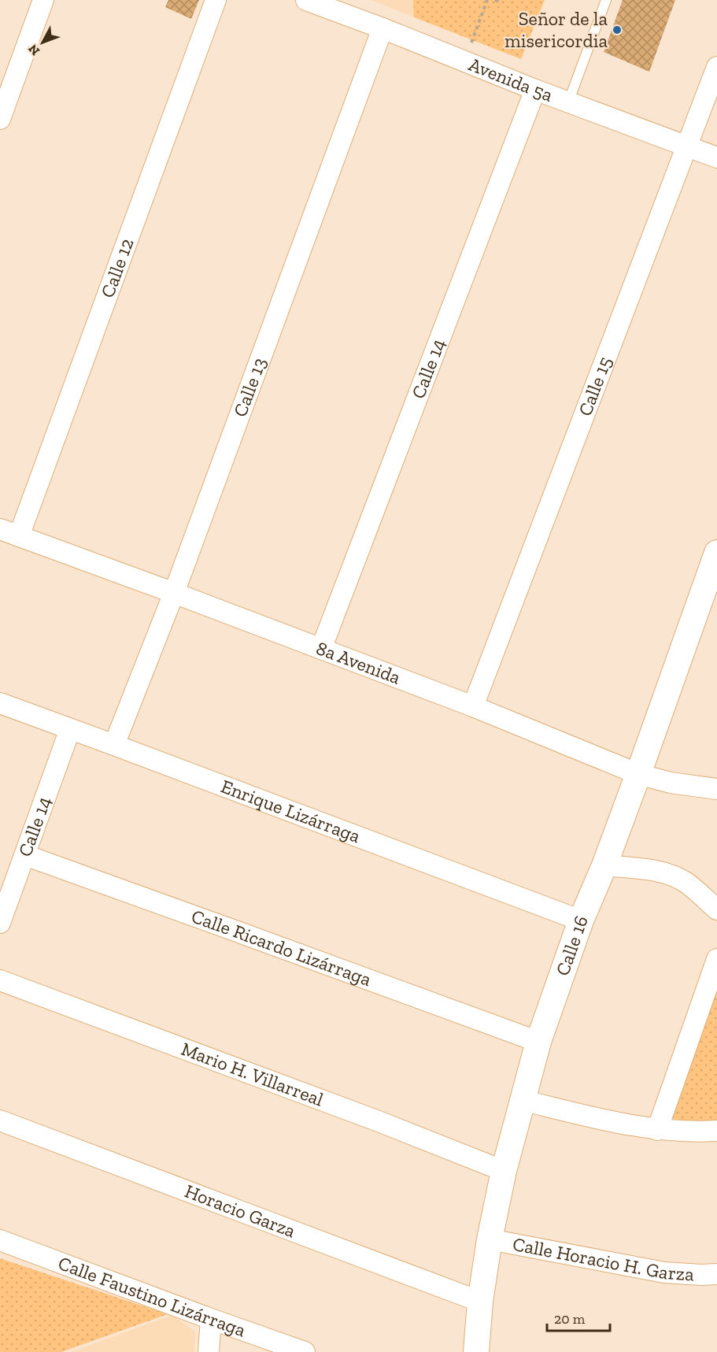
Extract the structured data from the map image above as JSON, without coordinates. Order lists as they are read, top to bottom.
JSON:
{
  "streets": {
    "street": [
      "Avenida 5a",
      "Calle 12",
      "Calle 14",
      "Calle 15",
      "Calle 13",
      "8a Avenida",
      "Enrique Lizárraga",
      "Calle 16",
      "Calle Ricardo Lizárraga",
      "Mario H. Villarreal",
      "Horacio Garza",
      "Calle Horacio H. Garza",
      "Calle Faustino Lizárraga"
    ]
  },
  "crossings": [
    ["Avenida 5a", "Calle 14"],
    ["Avenida 5a", "Calle 15"],
    ["Avenida 5a", "Calle 13"],
    ["Calle 12", "8a Avenida"],
    ["Calle 14", "8a Avenida"],
    ["Calle 14", "Enrique Lizárraga"],
    ["Calle 14", "Calle Ricardo Lizárraga"],
    ["Calle 15", "8a Avenida"],
    ["Calle 13", "8a Avenida"],
    ["Calle 13", "Enrique Lizárraga"],
    ["8a Avenida", "Calle 16"],
    ["Enrique Lizárraga", "Calle 16"],
    ["Calle 16", "Calle Ricardo Lizárraga"],
    ["Calle 16", "Mario H. Villarreal"],
    ["Calle 16", "Horacio Garza"],
    ["Calle 16", "Calle Horacio H. Garza"]
  ],
  "places": ["Señor de la misericordia"],
  "scale_bar": "20 m",
  "north": "bottom left"
}
